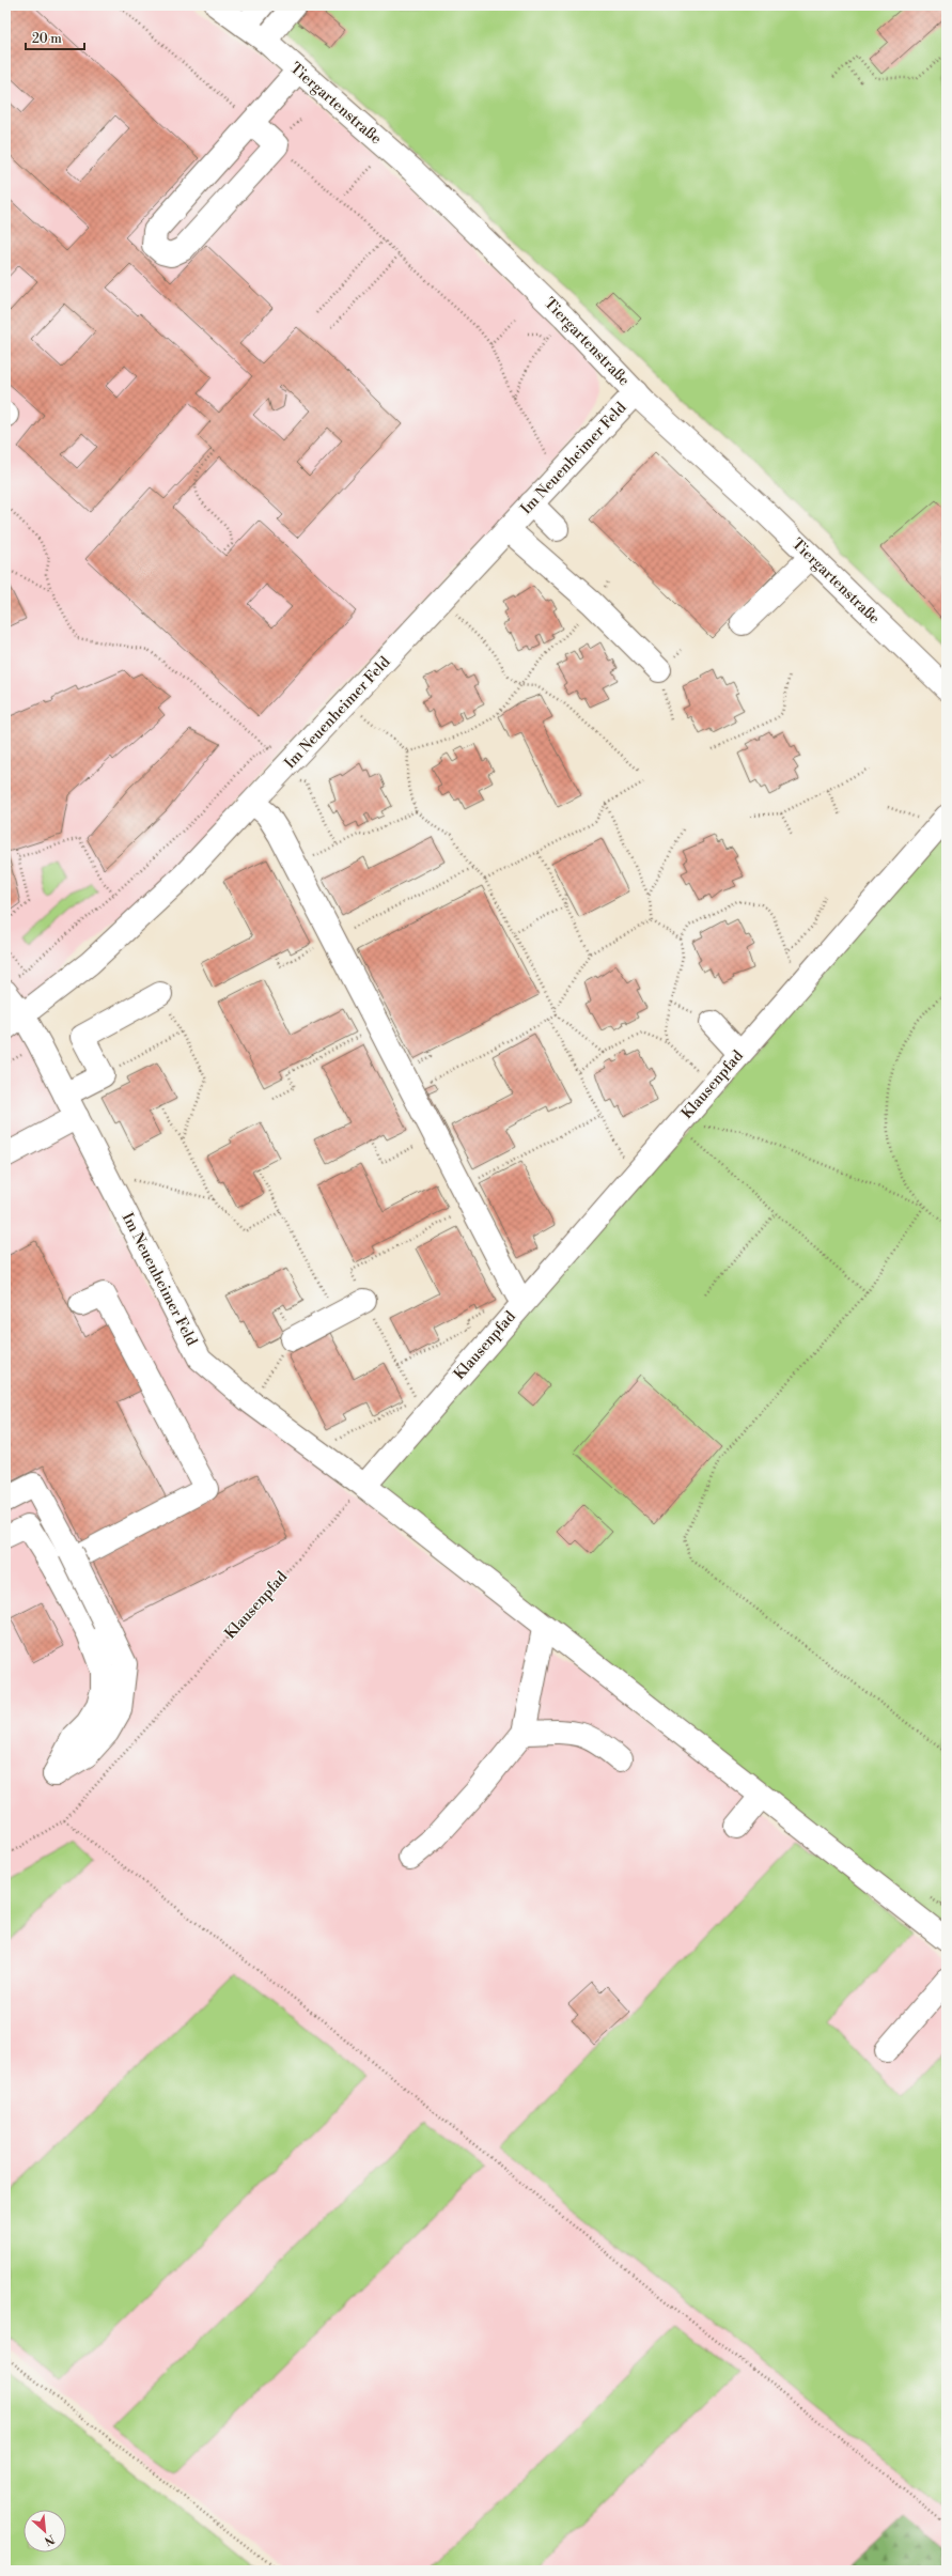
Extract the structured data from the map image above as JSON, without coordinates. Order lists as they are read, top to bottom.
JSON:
{
  "streets": {
    "street": ["Tiergartenstraße", "Im Neuenheimer Feld", "Klausenpfad"]
  },
  "crossings": [
    ["Tiergartenstraße", "Im Neuenheimer Feld"],
    ["Im Neuenheimer Feld", "Klausenpfad"]
  ],
  "scale_bar": "20 m",
  "north": "bottom right"
}
